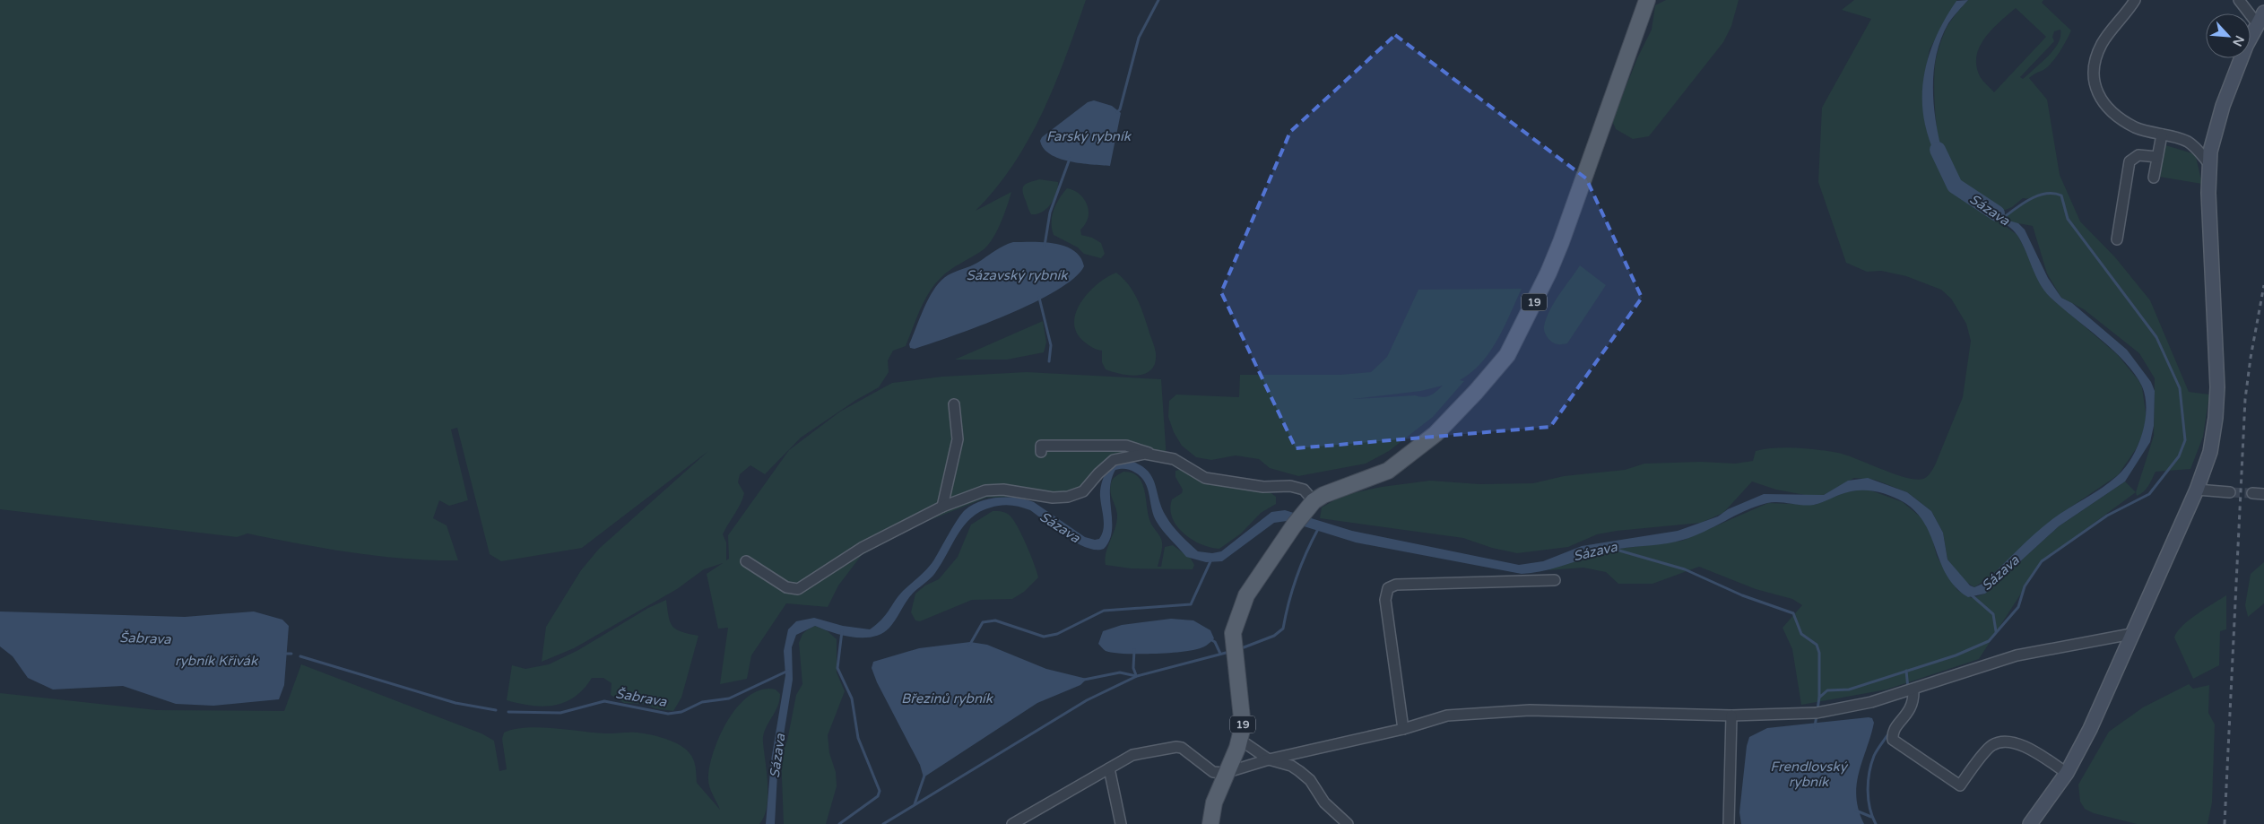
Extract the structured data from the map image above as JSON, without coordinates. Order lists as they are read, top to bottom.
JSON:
{
  "streets": {
    "main road": ["19"]
  },
  "water": [
    "Farský rybník",
    "Sázava",
    "Sázavský rybník",
    "Šabrava",
    "rybník Křivák",
    "Březinů rybník",
    "Frendlovský rybník"
  ],
  "north": "bottom right"
}
